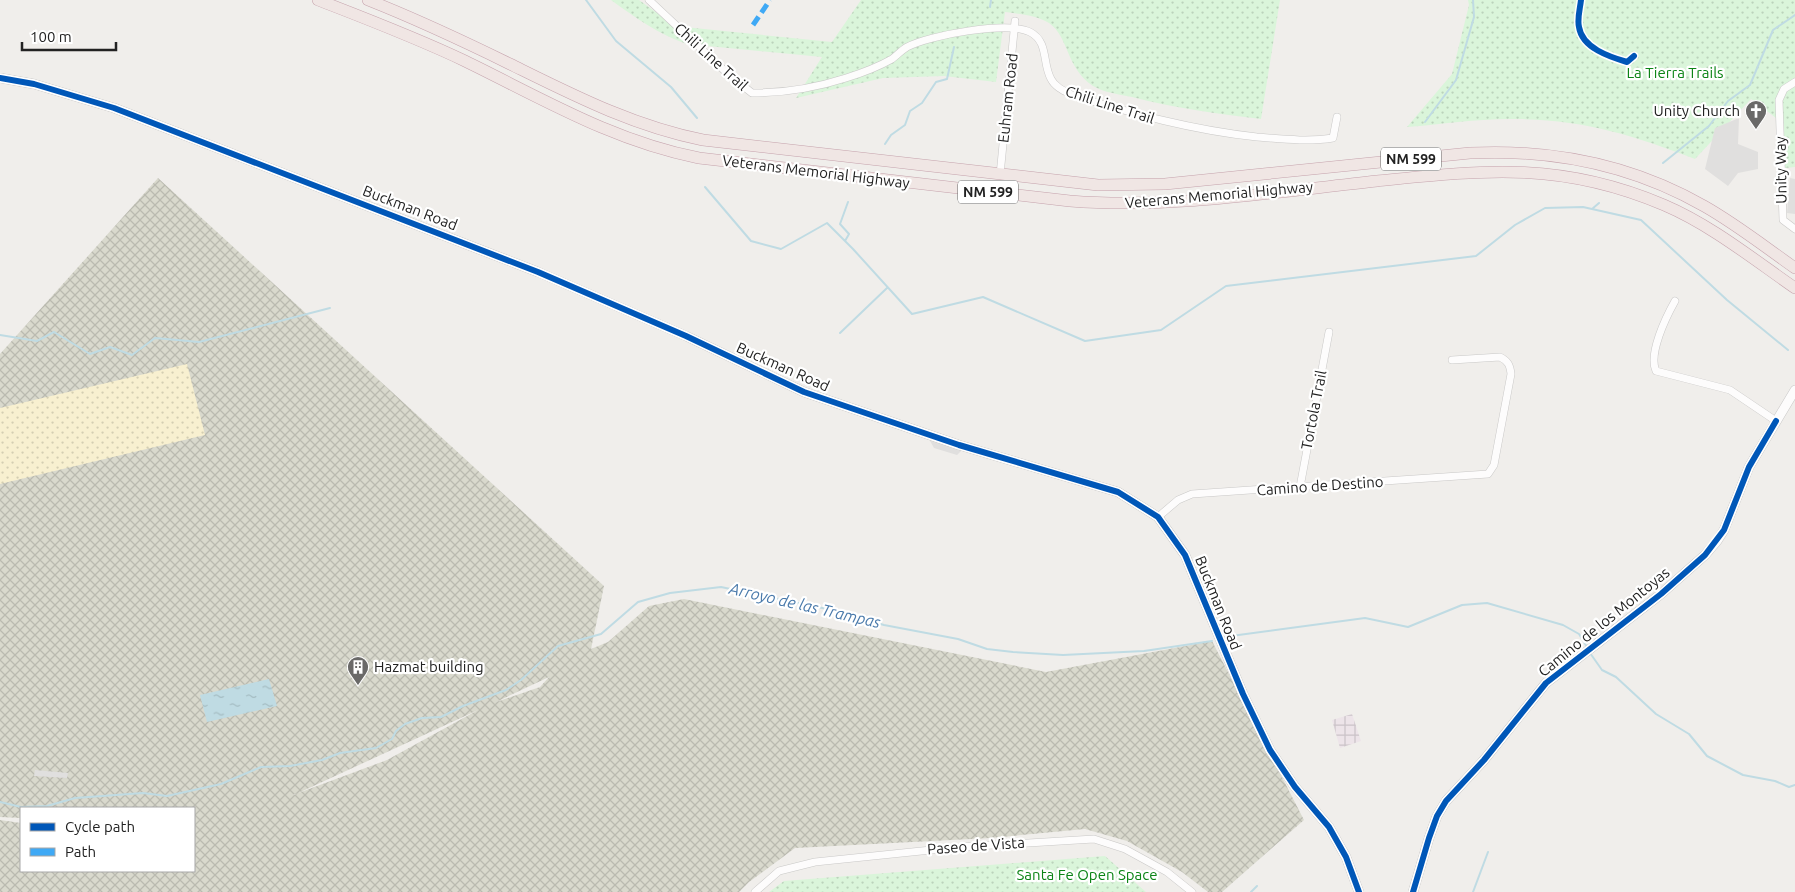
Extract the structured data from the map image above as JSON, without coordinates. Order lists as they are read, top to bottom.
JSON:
{
  "streets": {
    "highway": ["NM 599", "Veterans Memorial Highway"],
    "street": [
      "Chili Line Trail",
      "Euhram Road",
      "Unity Way",
      "Buckman Road",
      "Tortola Trail",
      "Camino de Destino",
      "Camino de los Montoyas",
      "Paseo de Vista"
    ]
  },
  "crossings": [
    ["Chili Line Trail", "Euhram Road"],
    ["Euhram Road", "Veterans Memorial Highway"],
    ["Buckman Road", "Camino de Destino"],
    ["Tortola Trail", "Camino de Destino"]
  ],
  "water": ["Arroyo de las Trampas"],
  "parks": ["La Tierra Trails", "Santa Fe Open Space"],
  "places": {
    "church": ["Unity Church"],
    "building": ["Hazmat building"]
  },
  "legend": ["Cycle path", "Path"],
  "scale_bar": "100 m"
}
